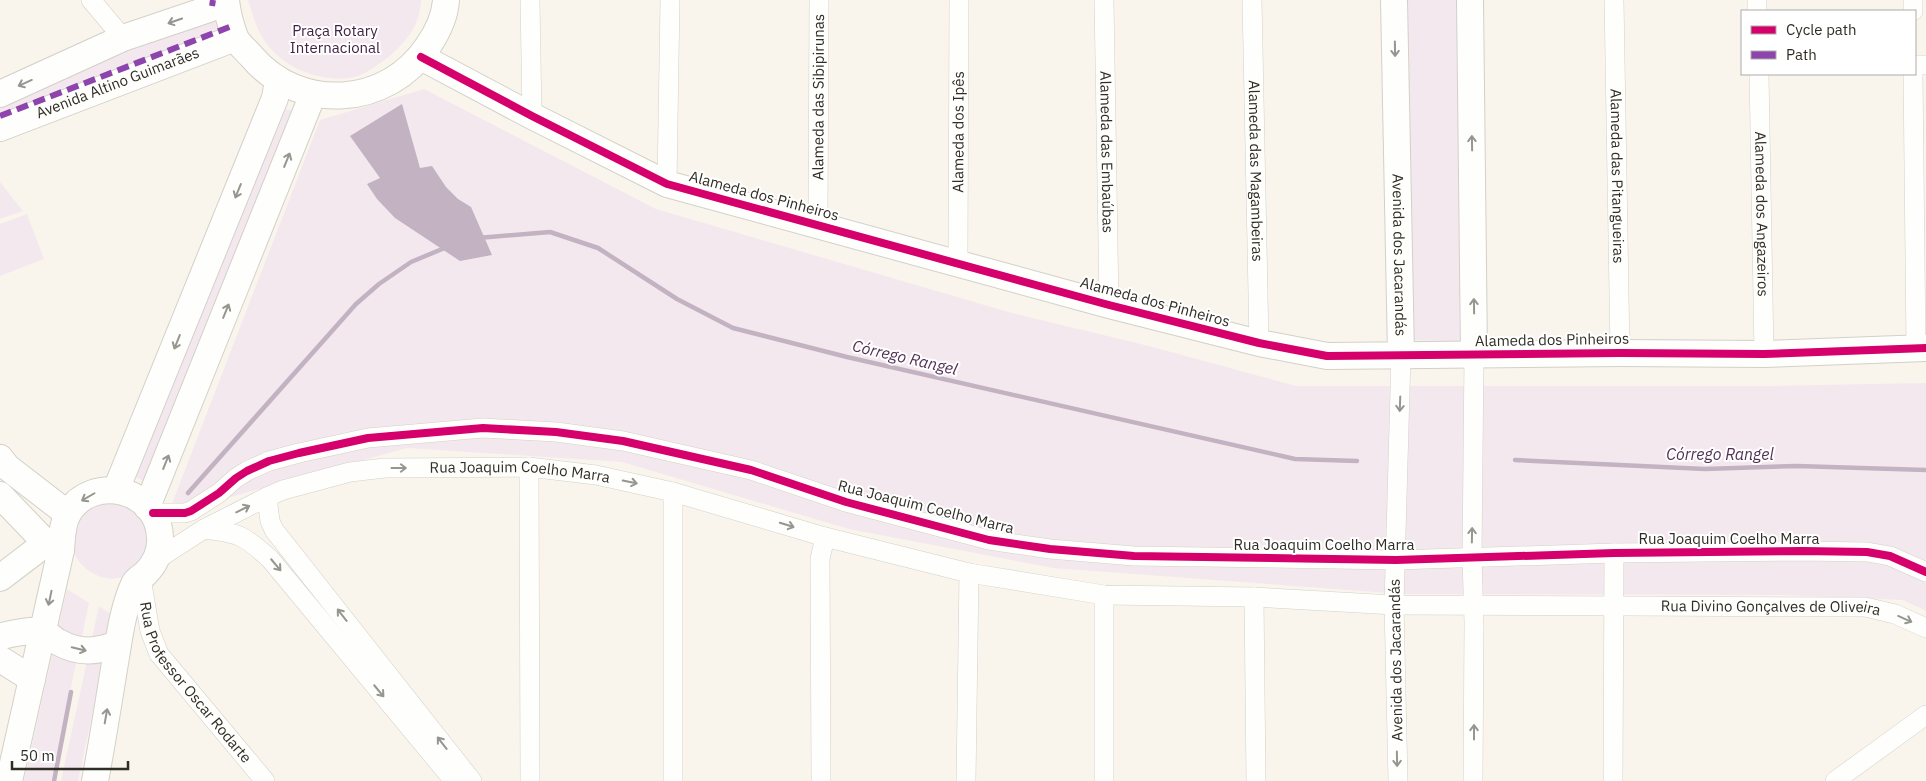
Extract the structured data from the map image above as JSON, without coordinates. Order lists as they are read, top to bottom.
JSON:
{
  "streets": {
    "street": [
      "Avenida Altino Guimarães",
      "Alameda das Sibipirunas",
      "Alameda dos Ipês",
      "Alameda das Embaúbas",
      "Alameda das Magambeiras",
      "Alameda das Pitangueiras",
      "Alameda dos Pinheiros",
      "Alameda dos Angazeiros",
      "Avenida dos Jacarandás",
      "Rua Joaquim Coelho Marra",
      "Rua Divino Gonçalves de Oliveira",
      "Rua Professor Oscar Rodarte"
    ]
  },
  "crossings": [
    ["Alameda das Sibipirunas", "Alameda dos Pinheiros"],
    ["Alameda dos Ipês", "Alameda dos Pinheiros"],
    ["Alameda das Embaúbas", "Alameda dos Pinheiros"],
    ["Alameda das Magambeiras", "Alameda dos Pinheiros"],
    ["Alameda das Pitangueiras", "Alameda dos Pinheiros"],
    ["Alameda dos Pinheiros", "Alameda dos Angazeiros"],
    ["Alameda dos Pinheiros", "Avenida dos Jacarandás"],
    ["Avenida dos Jacarandás", "Rua Joaquim Coelho Marra"],
    ["Rua Joaquim Coelho Marra", "Rua Divino Gonçalves de Oliveira"],
    ["Rua Joaquim Coelho Marra", "Rua Professor Oscar Rodarte"]
  ],
  "one_way": ["Rua Divino Gonçalves de Oliveira"],
  "water": ["Córrego Rangel"],
  "parks": ["Praça Rotary Internacional"],
  "legend": ["Cycle path", "Path"],
  "scale_bar": "50 m"
}
